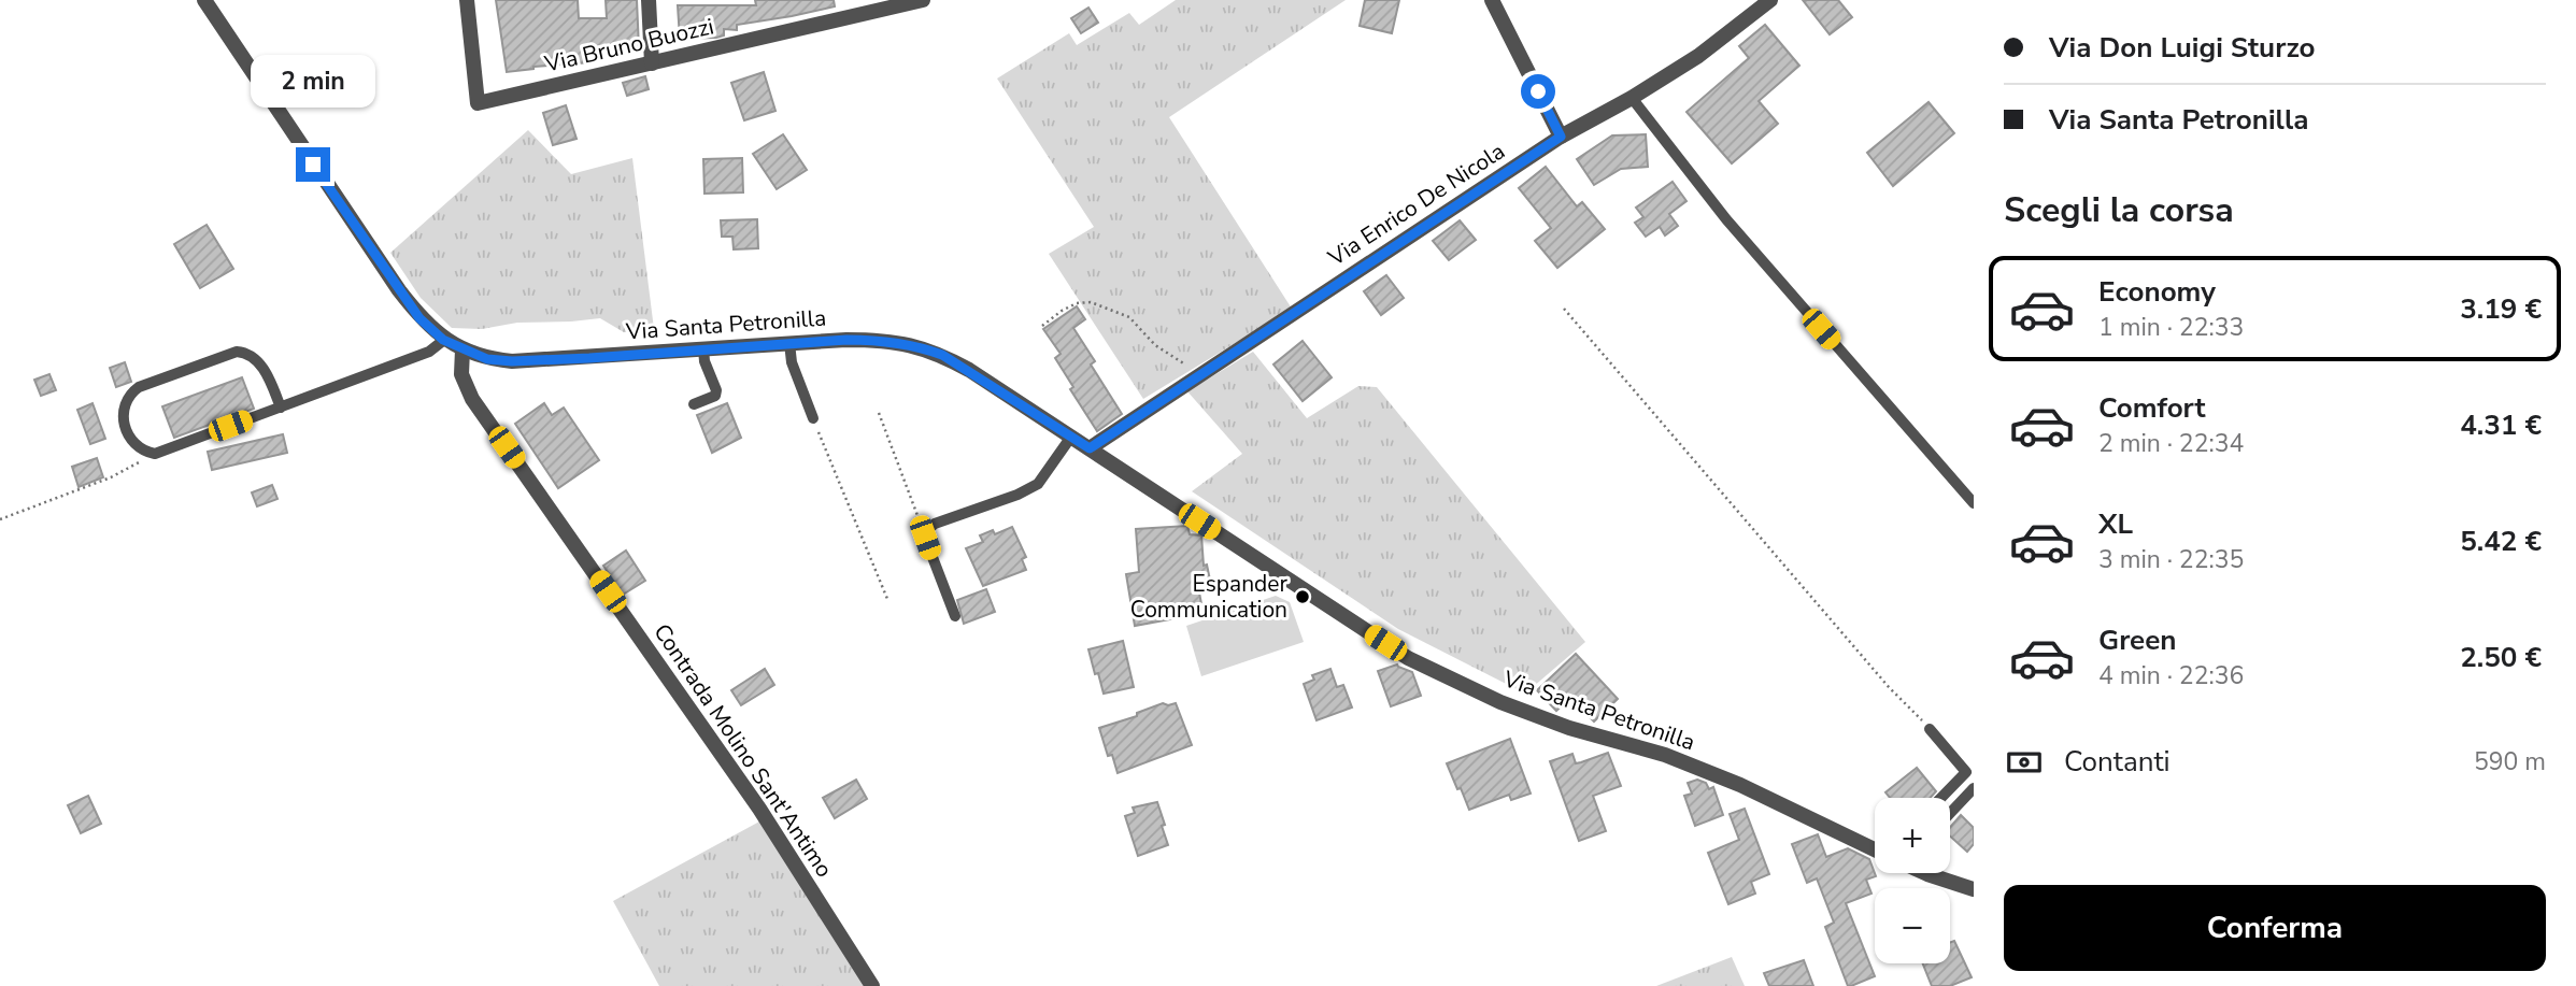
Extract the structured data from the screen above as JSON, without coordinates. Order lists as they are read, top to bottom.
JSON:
{
  "streets": {
    "street": [
      "Via Bruno Buozzi",
      "Via Enrico De Nicola",
      "Via Santa Petronilla",
      "Contrada Molino Sant'Antimo"
    ]
  },
  "crossings": [
    ["Via Enrico De Nicola", "Via Santa Petronilla"],
    ["Via Santa Petronilla", "Contrada Molino Sant'Antimo"]
  ],
  "places": ["Espander Communication"],
  "page": {
    "banner": ["Via Don Luigi Sturzo", "Via Santa Petronilla"],
    "bubble": "2 min",
    "heading": "Scegli la corsa",
    "list": [
      {
        "name": "Economy",
        "note": "1 min · 22:33",
        "value": "3.19 €"
      },
      {
        "name": "Comfort",
        "note": "2 min · 22:34",
        "value": "4.31 €"
      },
      {
        "name": "XL",
        "note": "3 min · 22:35",
        "value": "5.42 €"
      },
      {
        "name": "Green",
        "note": "4 min · 22:36",
        "value": "2.50 €"
      }
    ],
    "pay": ["Contanti", "590 m"],
    "map_buttons": ["+", "−"],
    "buttons": "Conferma"
  }
}
